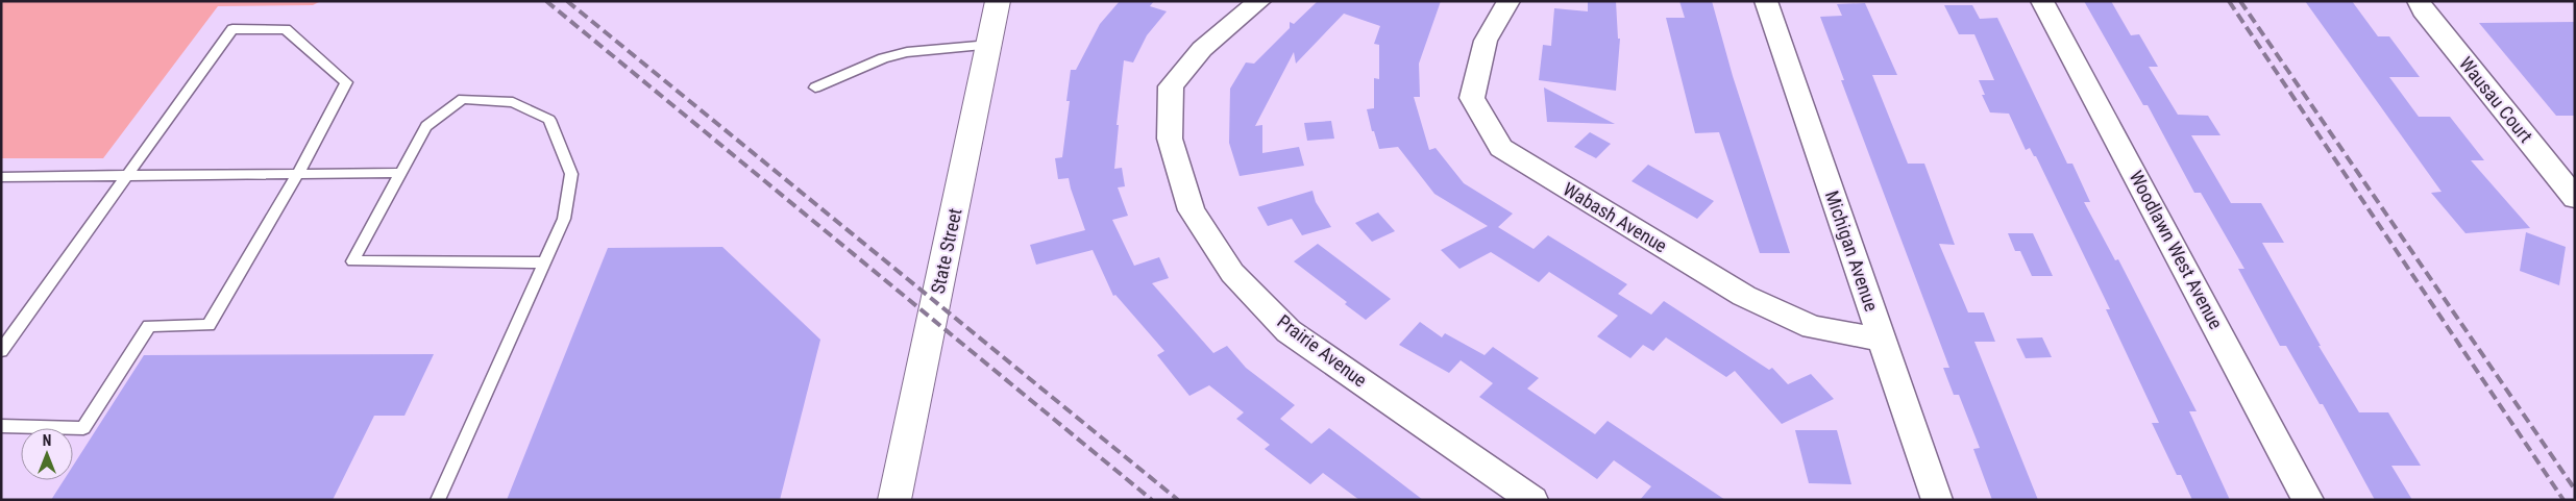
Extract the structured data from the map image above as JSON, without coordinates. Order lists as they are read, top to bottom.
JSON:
{
  "streets": {
    "street": [
      "Wausau Court",
      "Wabash Avenue",
      "Woodlawn West Avenue",
      "State Street",
      "Michigan Avenue",
      "Prairie Avenue"
    ]
  },
  "crossings": [
    ["Wabash Avenue", "Michigan Avenue"]
  ],
  "north": "top"
}
